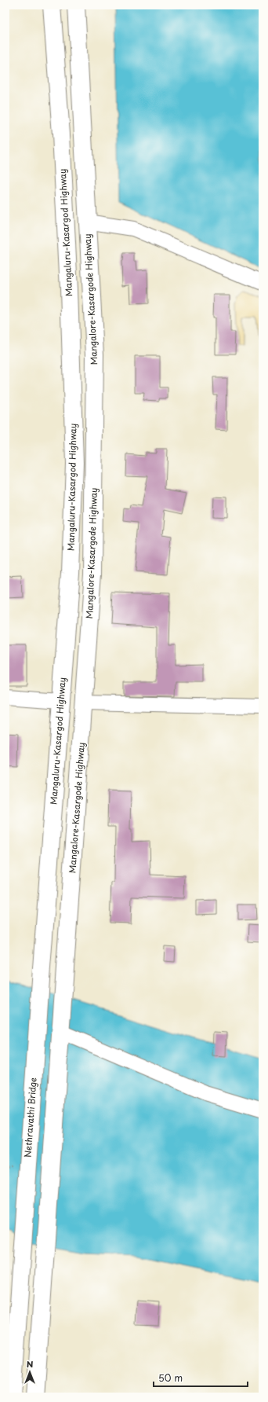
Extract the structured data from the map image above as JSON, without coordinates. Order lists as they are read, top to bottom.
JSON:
{
  "streets": {
    "highway": ["Mangaluru-Kasargod Highway", "Mangalore-Kasargode Highway", "Nethravathi Bridge"]
  },
  "crossings": [
    ["Mangaluru-Kasargod Highway", "Nethravathi Bridge"]
  ],
  "scale_bar": "50 m",
  "north": "top"
}
